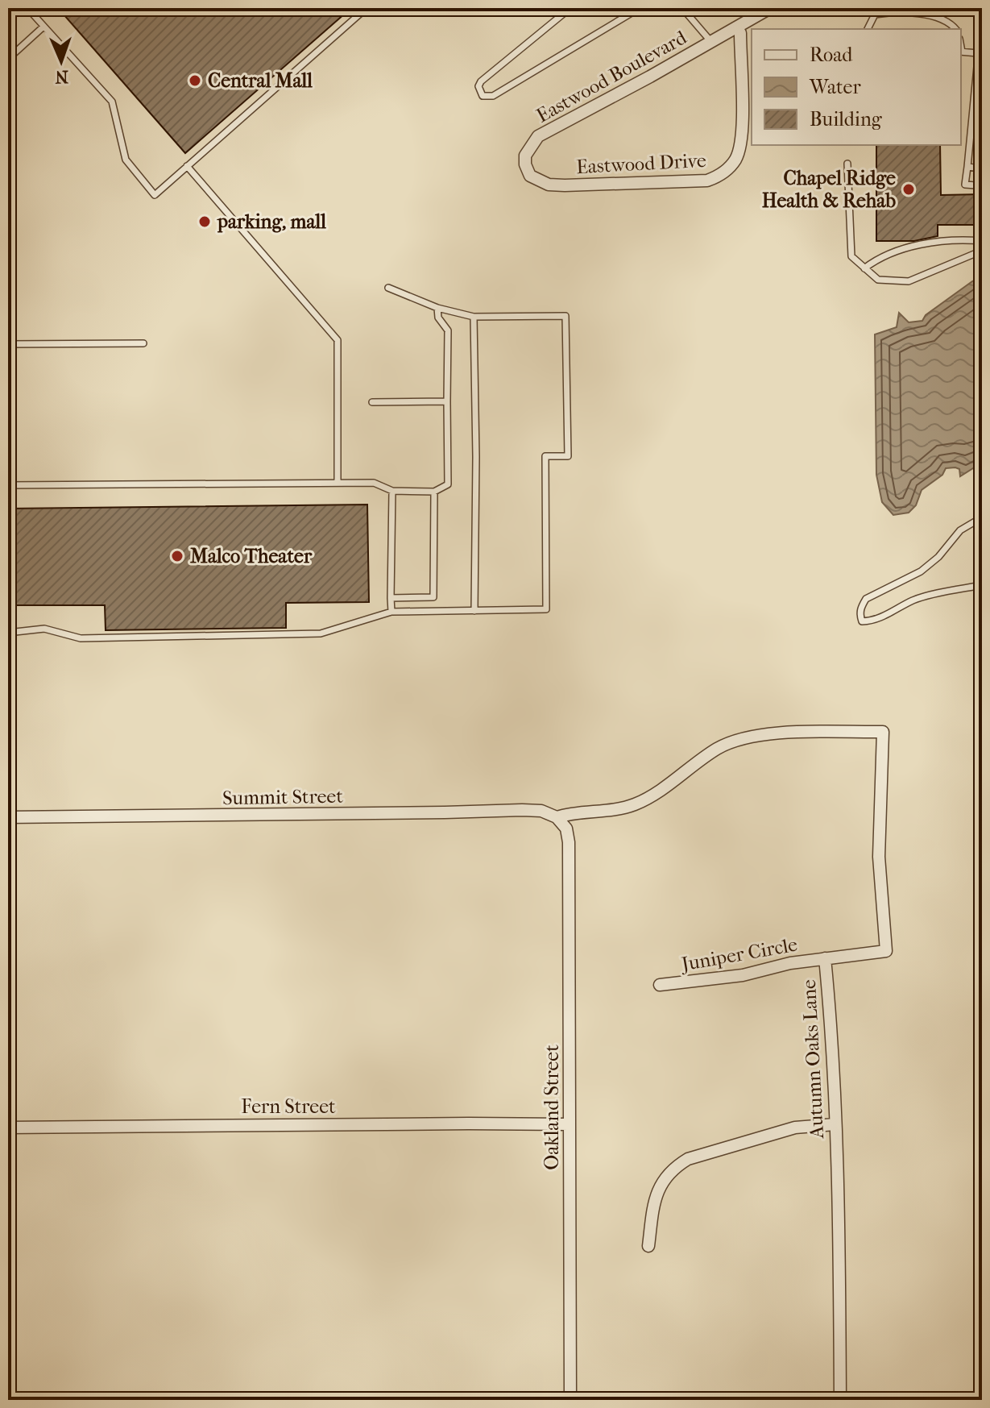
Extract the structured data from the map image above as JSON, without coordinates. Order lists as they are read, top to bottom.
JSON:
{
  "streets": {
    "street": [
      "Eastwood Boulevard",
      "Eastwood Drive",
      "Summit Street",
      "Juniper Circle",
      "Autumn Oaks Lane",
      "Fern Street",
      "Oakland Street"
    ]
  },
  "crossings": [
    ["Eastwood Boulevard", "Eastwood Drive"],
    ["Summit Street", "Autumn Oaks Lane"],
    ["Summit Street", "Oakland Street"],
    ["Juniper Circle", "Autumn Oaks Lane"],
    ["Autumn Oaks Lane", "Oakland Street"],
    ["Fern Street", "Oakland Street"]
  ],
  "places": [
    "Central Mall",
    "Chapel Ridge Health & Rehab",
    "parking, mall",
    "Malco Theater"
  ],
  "legend": ["Road", "Water", "Building"],
  "north": "bottom"
}
